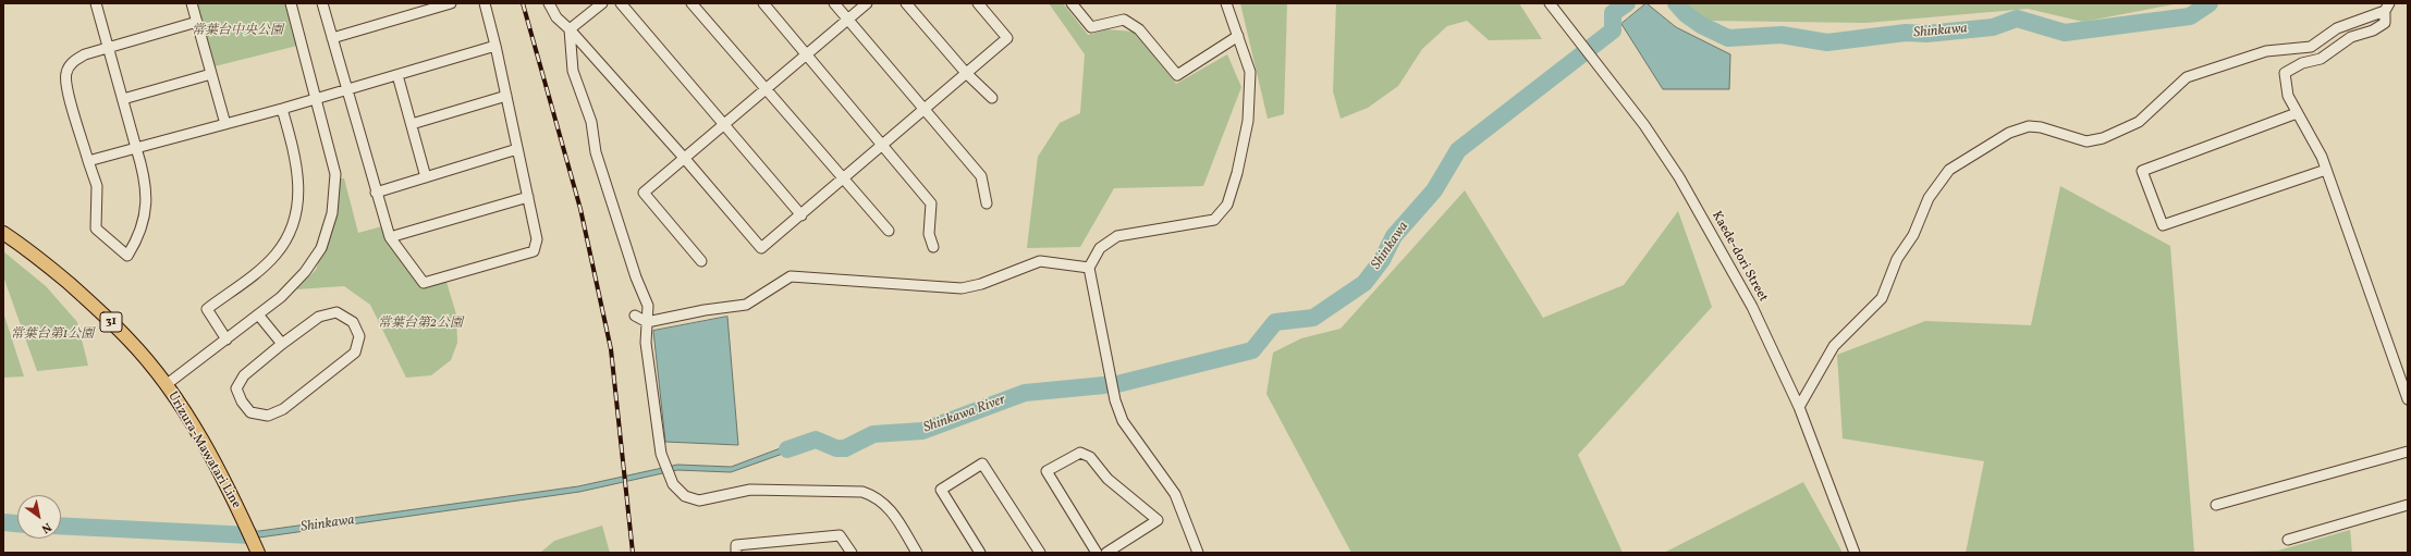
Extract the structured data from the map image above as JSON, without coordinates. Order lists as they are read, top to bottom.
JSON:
{
  "streets": {
    "main road": ["31", "Urizura-Mawatari Line"],
    "street": ["Kaede-dori Street"]
  },
  "water": ["Shinkawa", "Shinkawa River"],
  "parks": ["常葉台中央公園", "常葉台第2公園", "常葉台第1公園"],
  "north": "bottom right"
}
